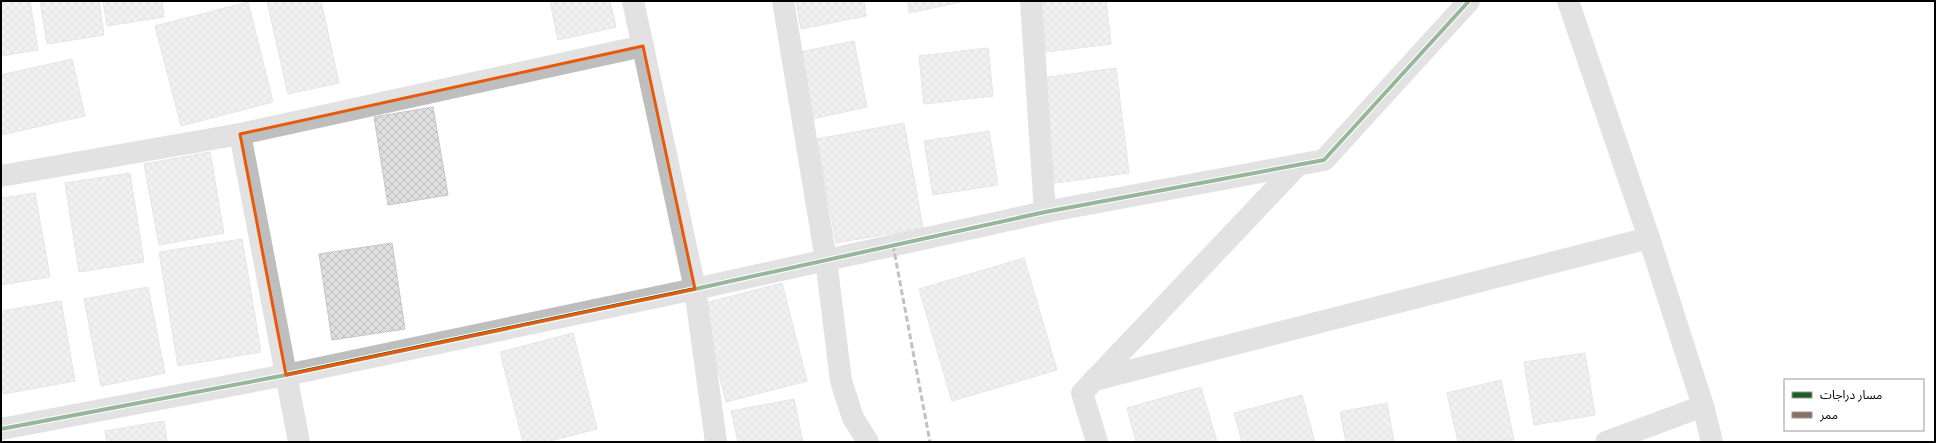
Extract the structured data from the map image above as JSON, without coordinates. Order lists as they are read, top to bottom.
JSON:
{
  "legend": ["مسار دراجات", "ممر"]
}
